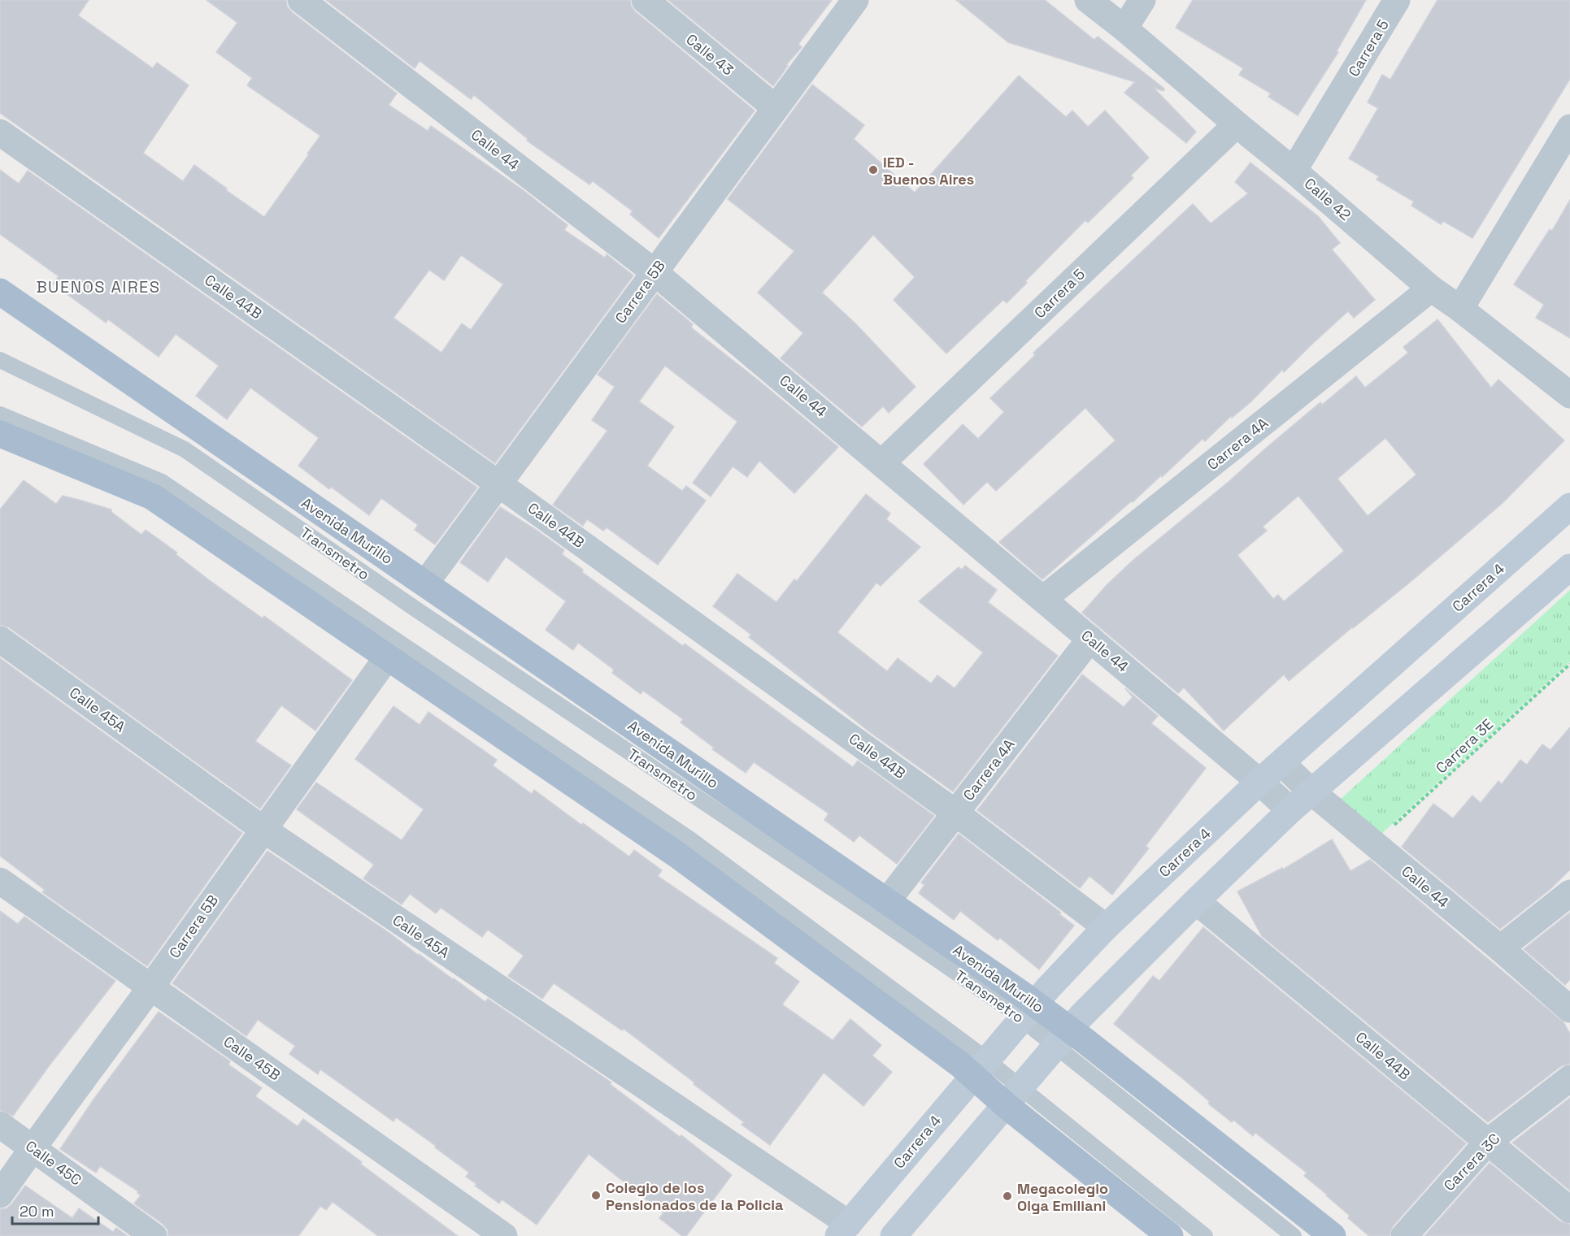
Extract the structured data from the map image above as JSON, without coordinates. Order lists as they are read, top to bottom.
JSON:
{
  "streets": {
    "main road": ["Avenida Murillo"],
    "street": [
      "Carrera 5",
      "Calle 43",
      "Calle 44",
      "Calle 42",
      "Carrera 5B",
      "Calle 44B",
      "Carrera 4A",
      "Carrera 4",
      "Calle 45A",
      "Calle 45B",
      "Carrera 3C",
      "Calle 45C"
    ],
    "lane": ["Transmetro"],
    "path": ["Carrera 3E"]
  },
  "crossings": [
    ["Carrera 5", "Calle 44"],
    ["Carrera 5", "Calle 42"],
    ["Calle 43", "Carrera 5B"],
    ["Calle 44", "Carrera 5B"],
    ["Calle 44", "Carrera 4A"],
    ["Calle 44", "Carrera 4"],
    ["Calle 44", "Carrera 3E"],
    ["Calle 42", "Carrera 4A"],
    ["Carrera 5B", "Calle 44B"],
    ["Carrera 5B", "Avenida Murillo"],
    ["Carrera 5B", "Calle 45A"],
    ["Carrera 5B", "Calle 45B"],
    ["Carrera 5B", "Calle 45C"],
    ["Calle 44B", "Carrera 4A"],
    ["Calle 44B", "Carrera 4"],
    ["Calle 44B", "Carrera 3C"],
    ["Carrera 4A", "Avenida Murillo"],
    ["Avenida Murillo", "Transmetro"],
    ["Avenida Murillo", "Carrera 4"],
    ["Transmetro", "Carrera 4"],
    ["Carrera 4", "Calle 45A"]
  ],
  "districts": ["BUENOS AIRES"],
  "places": ["IED - Buenos Aires", "Colegio de los Pensionados de la Policia", "Megacolegio Olga Emiliani"],
  "scale_bar": "20 m"
}
